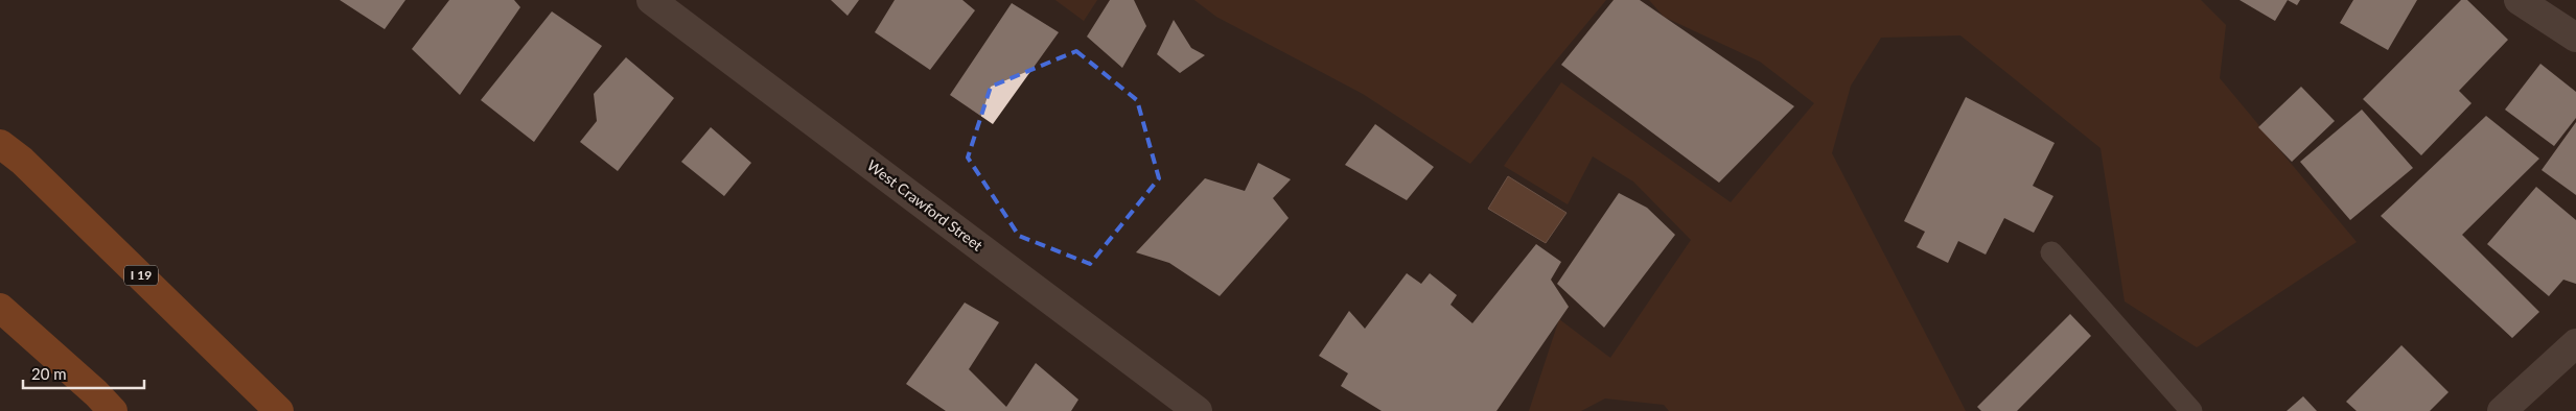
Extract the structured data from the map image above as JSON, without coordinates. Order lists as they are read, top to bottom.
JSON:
{
  "streets": {
    "highway": ["I 19"],
    "street": ["West Crawford Street"]
  },
  "scale_bar": "20 m"
}
